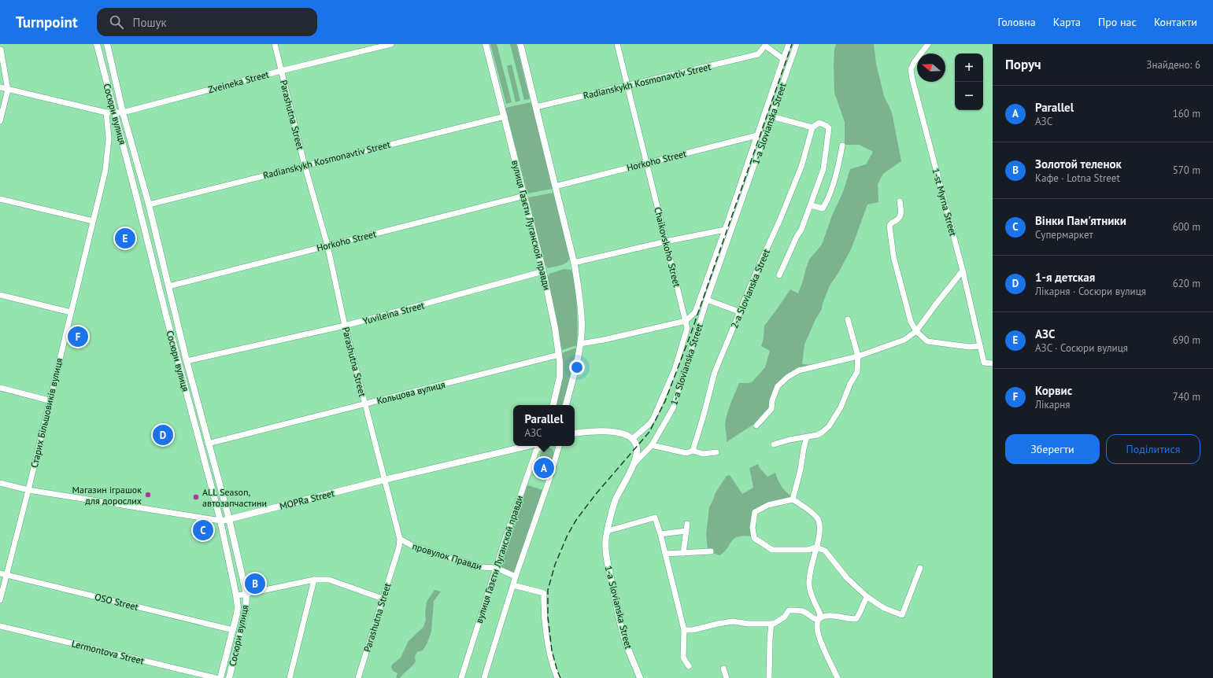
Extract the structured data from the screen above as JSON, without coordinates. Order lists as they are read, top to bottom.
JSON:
{
  "streets": {
    "street": [
      "Radianskykh Kosmonavtiv Street",
      "Zveineka Street",
      "Сосюри вулиця",
      "Parashutna Street",
      "1-a Slovianska Street",
      "Horkoho Street",
      "1-st Myrna Street",
      "вулиця Газєти Луганской правди",
      "Chaikovskoho Street",
      "2-a Slovianska Street",
      "Yuvileina Street",
      "Кольцова вулиця",
      "Старих Більшовиків вулиця",
      "MOPRa Street",
      "провулок Правди",
      "OSO Street",
      "Lermontova Street"
    ]
  },
  "crossings": [
    ["Radianskykh Kosmonavtiv Street", "Сосюри вулиця"],
    ["Radianskykh Kosmonavtiv Street", "Parashutna Street"],
    ["Radianskykh Kosmonavtiv Street", "вулиця Газєти Луганской правди"],
    ["Radianskykh Kosmonavtiv Street", "Chaikovskoho Street"],
    ["Zveineka Street", "Сосюри вулиця"],
    ["Zveineka Street", "Parashutna Street"],
    ["Сосюри вулиця", "Horkoho Street"],
    ["Сосюри вулиця", "Yuvileina Street"],
    ["Сосюри вулиця", "Кольцова вулиця"],
    ["Сосюри вулиця", "MOPRa Street"],
    ["Сосюри вулиця", "OSO Street"],
    ["Parashutna Street", "Horkoho Street"],
    ["Parashutna Street", "Yuvileina Street"],
    ["Parashutna Street", "Кольцова вулиця"],
    ["Parashutna Street", "MOPRa Street"],
    ["Parashutna Street", "провулок Правди"],
    ["Horkoho Street", "вулиця Газєти Луганской правди"],
    ["Horkoho Street", "Chaikovskoho Street"],
    ["вулиця Газєти Луганской правди", "Yuvileina Street"],
    ["вулиця Газєти Луганской правди", "Кольцова вулиця"],
    ["вулиця Газєти Луганской правди", "провулок Правди"],
    ["Старих Більшовиків вулиця", "MOPRa Street"],
    ["Старих Більшовиків вулиця", "OSO Street"]
  ],
  "places": ["Магазин іграшок для дорослих", "ALL Season, автозапчастини"],
  "north": "left",
  "page": {
    "header": "Turnpoint",
    "search": "Пошук",
    "nav": [
      "Головна",
      "Карта",
      "Про нас",
      "Контакти"
    ],
    "heading": ["Поруч", "Знайдено: 6"],
    "map_buttons": ["+", "−"],
    "list": [
      {
        "mark": "A",
        "name": "Parallel",
        "note": "АЗС",
        "value": "160 m"
      },
      {
        "mark": "B",
        "name": "Золотой теленок",
        "note": "Кафе · Lotna Street",
        "value": "570 m"
      },
      {
        "mark": "C",
        "name": "Вінки Пам'ятники",
        "note": "Супермаркет",
        "value": "600 m"
      },
      {
        "mark": "D",
        "name": "1-я детская",
        "note": "Лікарня · Сосюри вулиця",
        "value": "620 m"
      },
      {
        "mark": "E",
        "name": "АЗС",
        "note": "АЗС · Сосюри вулиця",
        "value": "690 m"
      },
      {
        "mark": "F",
        "name": "Корвис",
        "note": "Лікарня",
        "value": "740 m"
      }
    ],
    "pins": [
      "E",
      "F",
      "D",
      "A",
      "C",
      "B"
    ],
    "popup": ["Parallel", "АЗС"],
    "buttons": ["Зберегти", "Поділитися"]
  }
}
